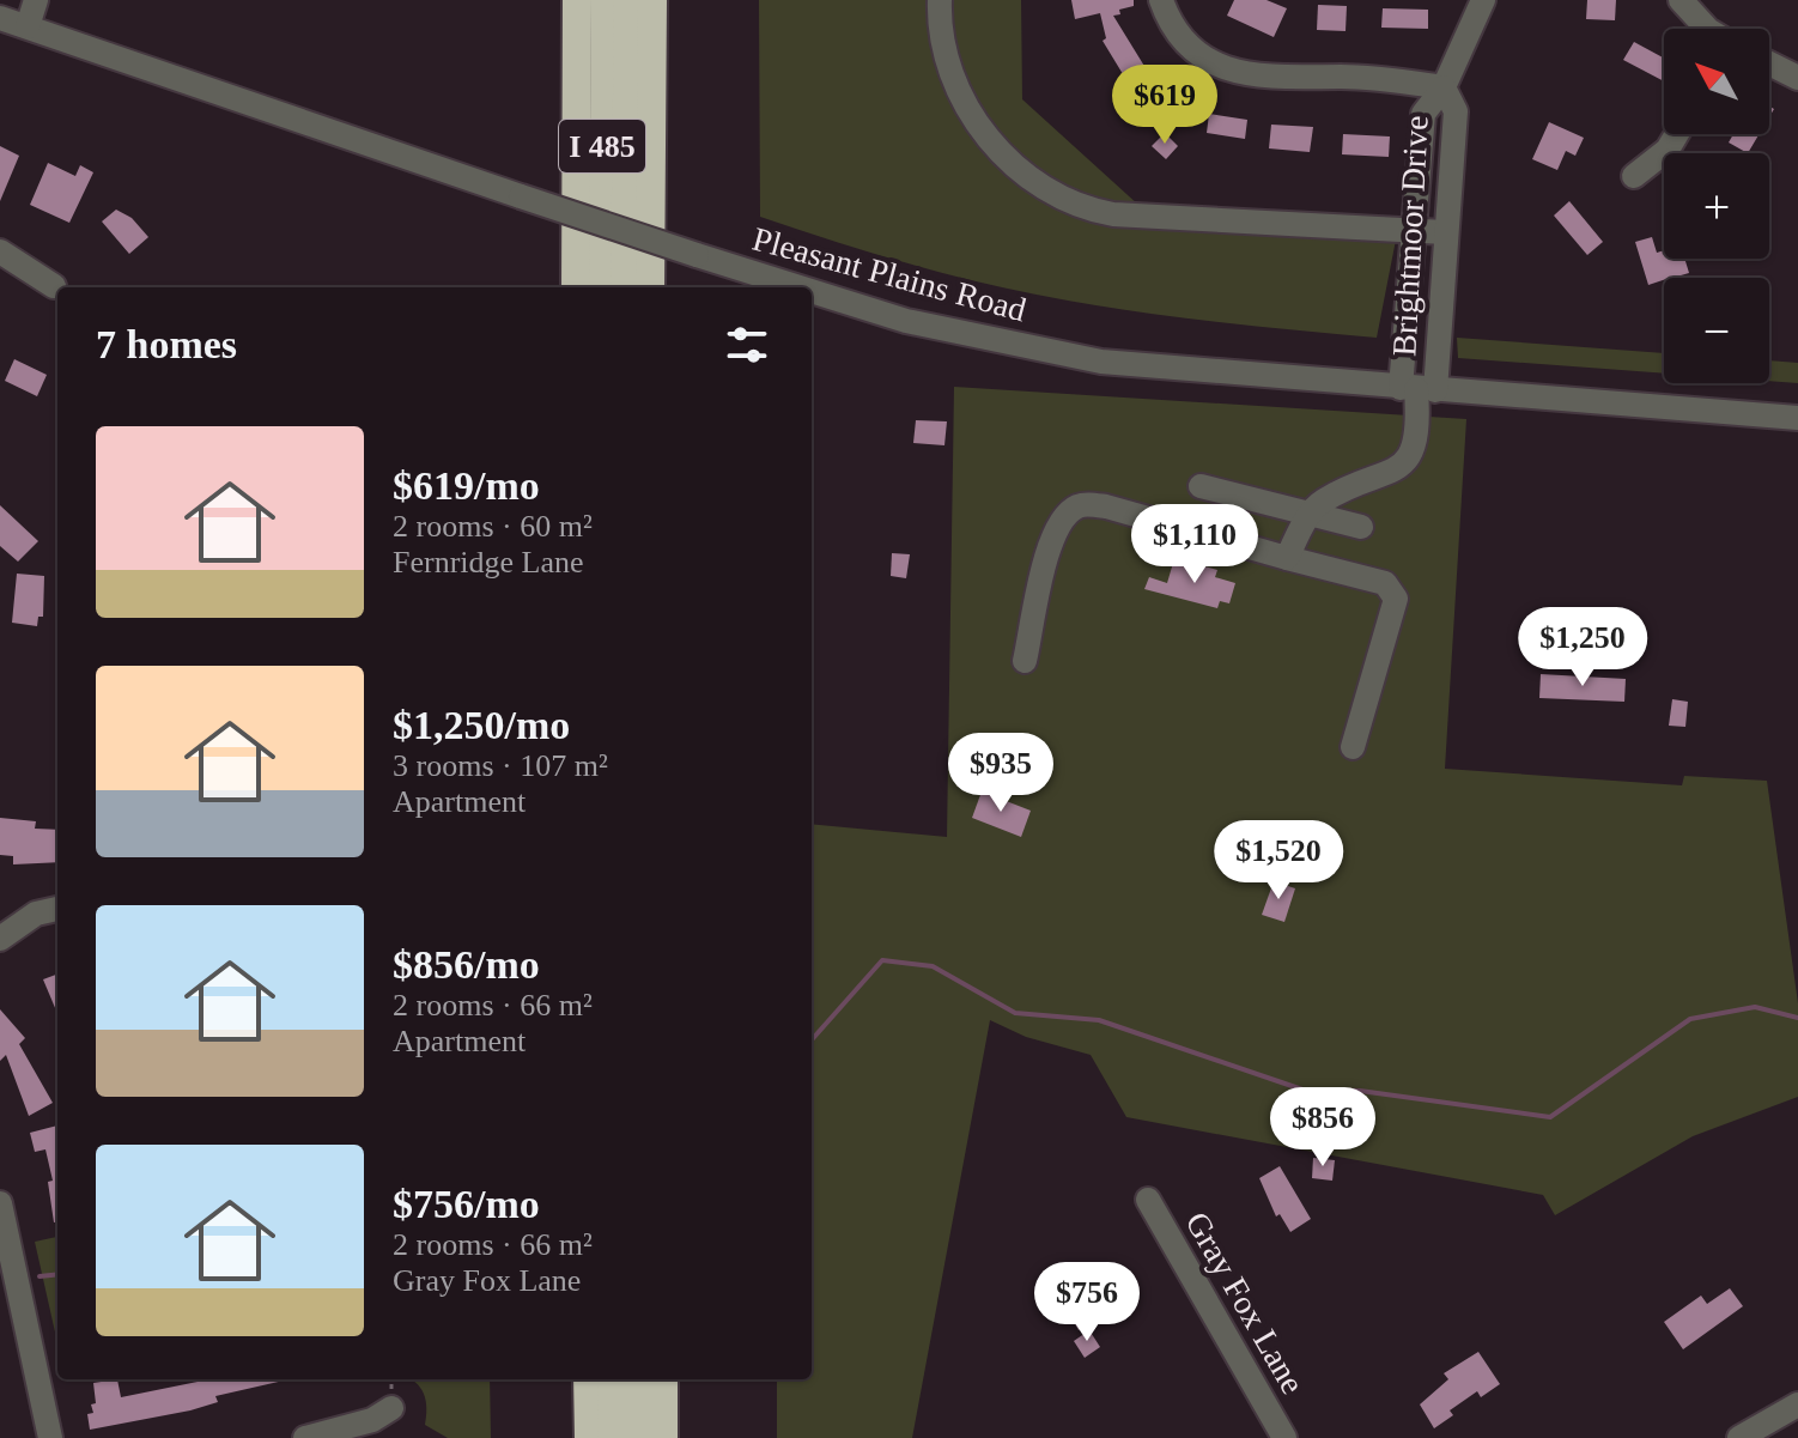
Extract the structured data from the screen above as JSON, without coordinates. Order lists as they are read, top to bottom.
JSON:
{
  "streets": {
    "highway": ["I 485"],
    "street": ["Brightmoor Drive", "Pleasant Plains Road", "Gray Fox Lane"]
  },
  "crossings": [
    ["Brightmoor Drive", "Pleasant Plains Road"]
  ],
  "north": "top left",
  "page": {
    "map_buttons": ["+", "−"],
    "price": [
      "$619",
      "$1,110",
      "$1,250",
      "$935",
      "$1,520",
      "$856",
      "$756"
    ],
    "heading": "7 homes",
    "list": [
      {
        "name": "$619/mo",
        "note": "2 rooms · 60 m² · Fernridge Lane"
      },
      {
        "name": "$1,250/mo",
        "note": "3 rooms · 107 m² · Apartment"
      },
      {
        "name": "$856/mo",
        "note": "2 rooms · 66 m² · Apartment"
      },
      {
        "name": "$756/mo",
        "note": "2 rooms · 66 m² · Gray Fox Lane"
      }
    ]
  }
}
